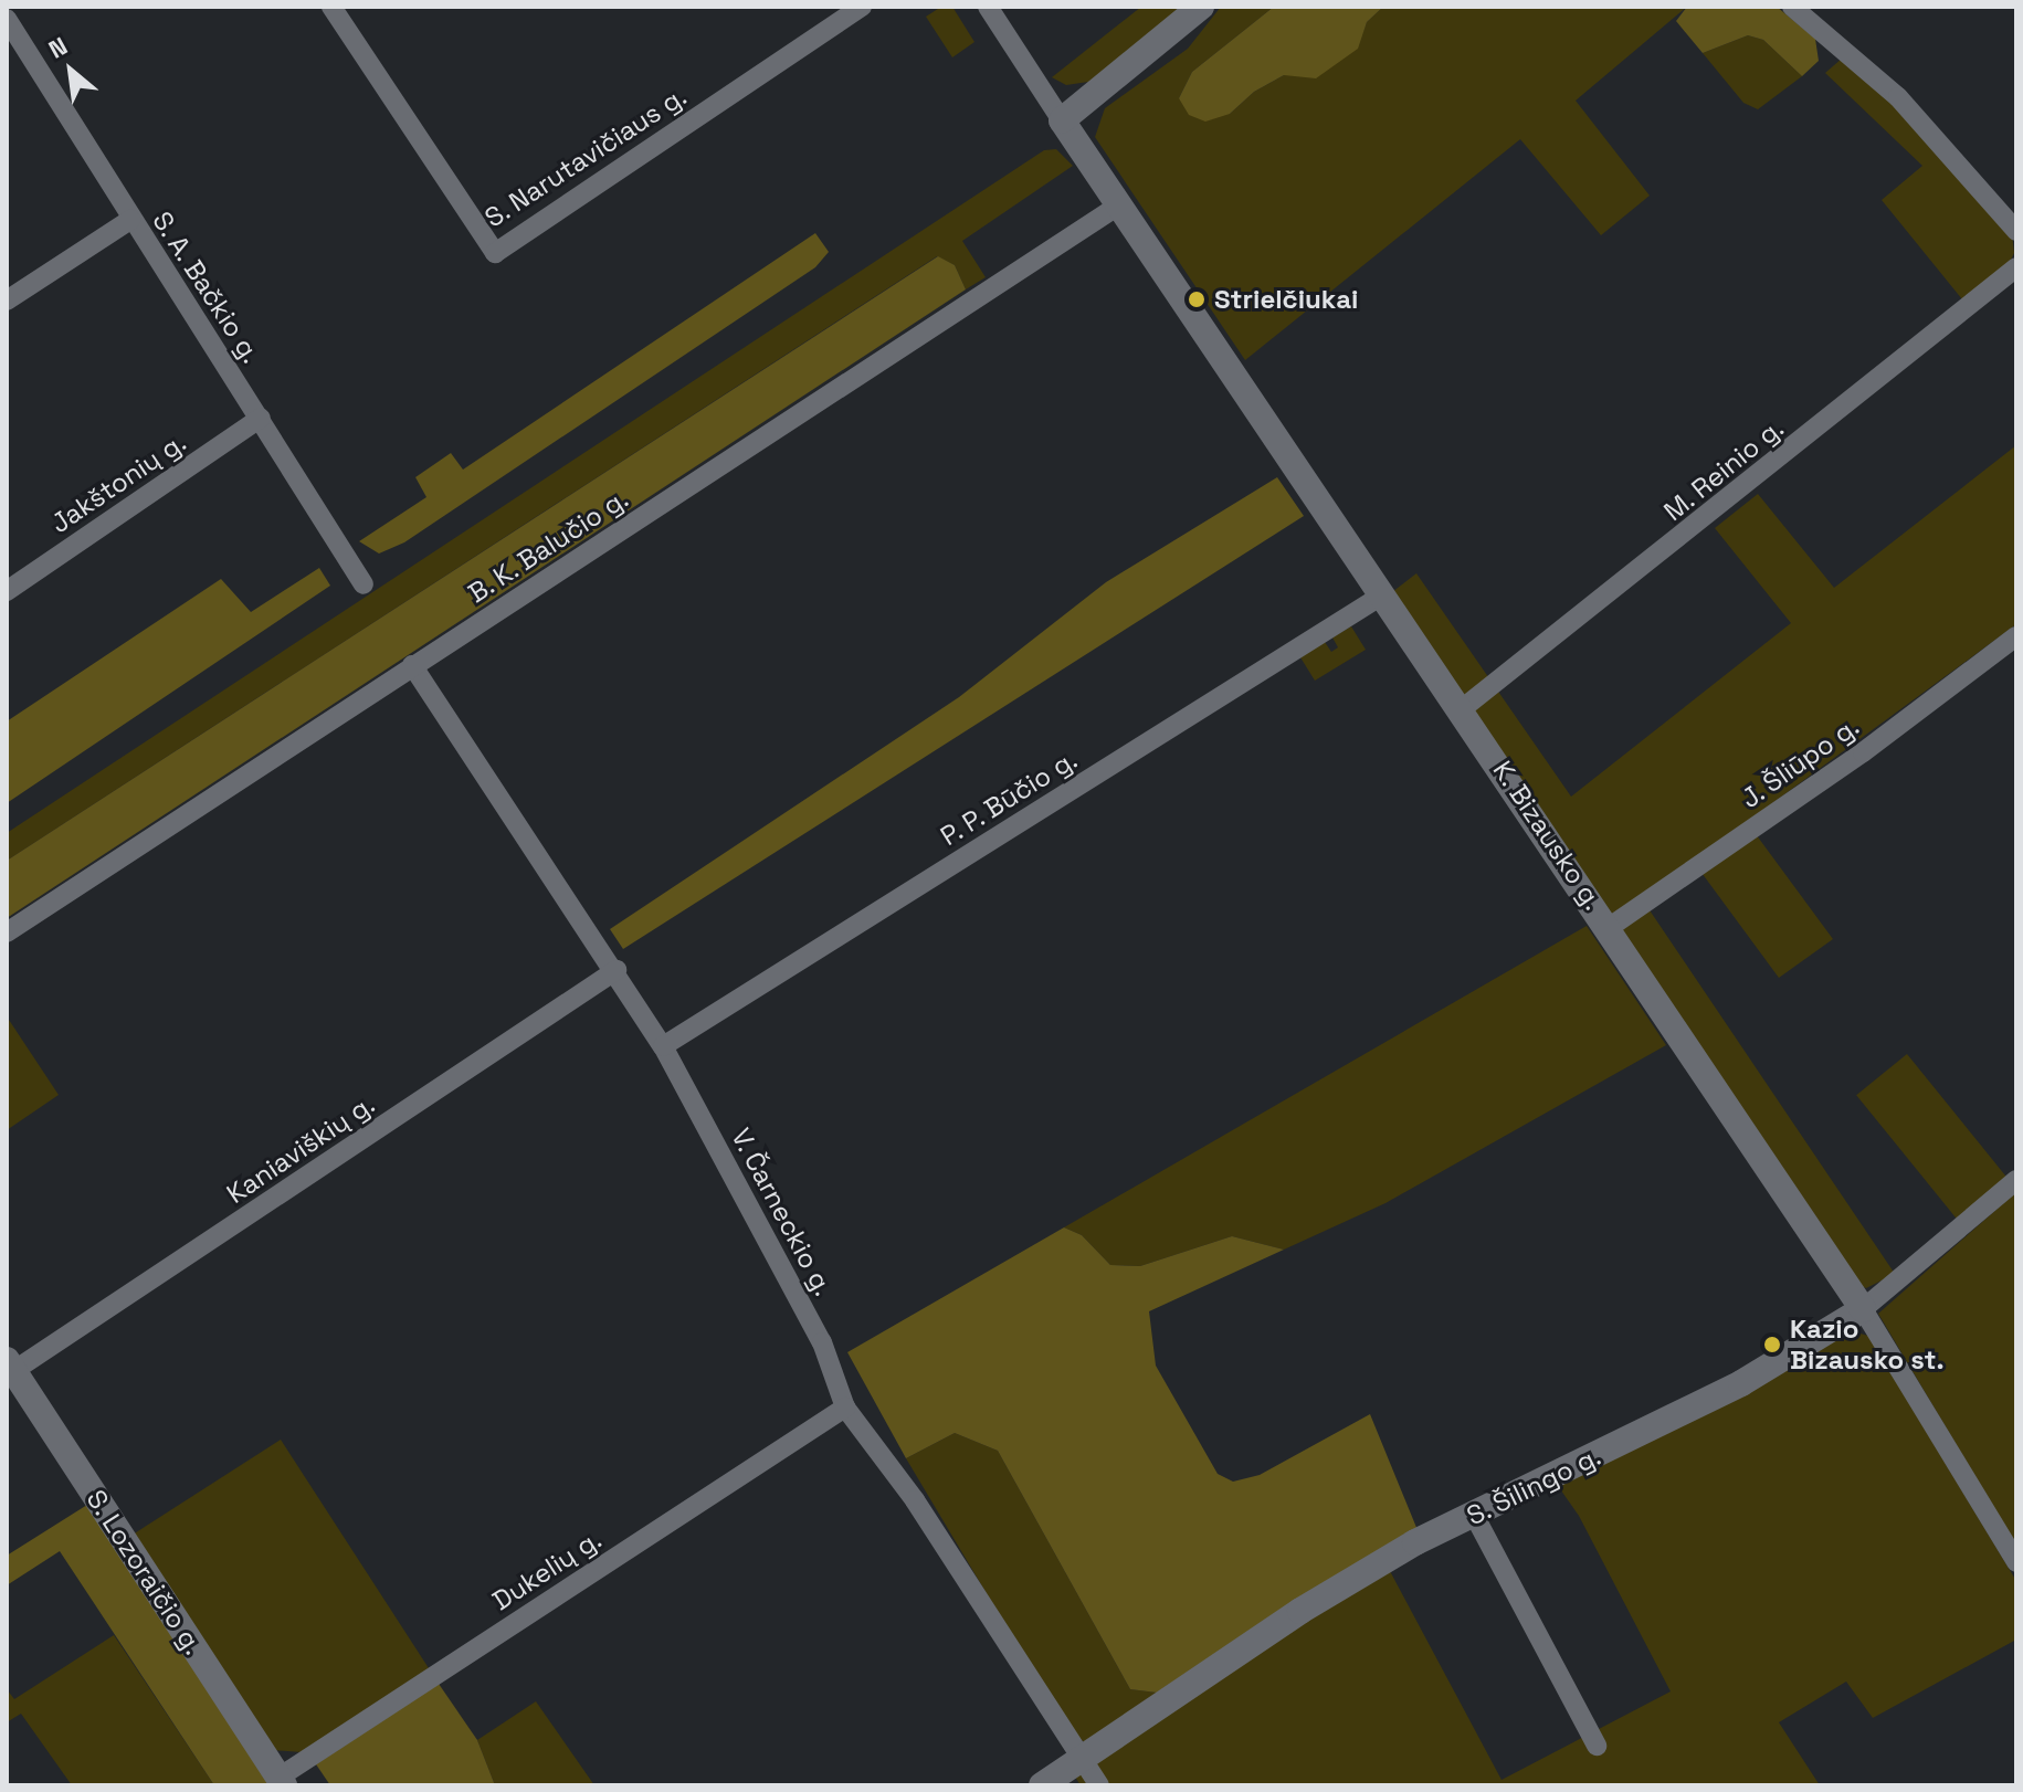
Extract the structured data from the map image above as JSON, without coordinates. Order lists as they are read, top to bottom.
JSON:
{
  "streets": {
    "street": [
      "S. Narutavičiaus g.",
      "S. A. Bačkio g.",
      "M. Reinio g.",
      "Jakštonių g.",
      "B. K. Balučio g.",
      "J. Šliūpo g.",
      "P. P. Būčio g.",
      "K. Bizausko g.",
      "Kaniaviškių g.",
      "V. Čarneckio g.",
      "S. Šilingo g.",
      "Dukelių g.",
      "S. Lozoraičio g."
    ]
  },
  "crossings": [
    ["S. A. Bačkio g.", "Jakštonių g."],
    ["M. Reinio g.", "K. Bizausko g."],
    ["B. K. Balučio g.", "K. Bizausko g."],
    ["B. K. Balučio g.", "V. Čarneckio g."],
    ["J. Šliūpo g.", "K. Bizausko g."],
    ["P. P. Būčio g.", "K. Bizausko g."],
    ["P. P. Būčio g.", "V. Čarneckio g."],
    ["K. Bizausko g.", "S. Šilingo g."],
    ["Kaniaviškių g.", "V. Čarneckio g."],
    ["Kaniaviškių g.", "S. Lozoraičio g."],
    ["V. Čarneckio g.", "S. Šilingo g."],
    ["V. Čarneckio g.", "Dukelių g."],
    ["Dukelių g.", "S. Lozoraičio g."]
  ],
  "places": ["Strielčiukai", "Kazio Bizausko st."],
  "north": "top left"
}
